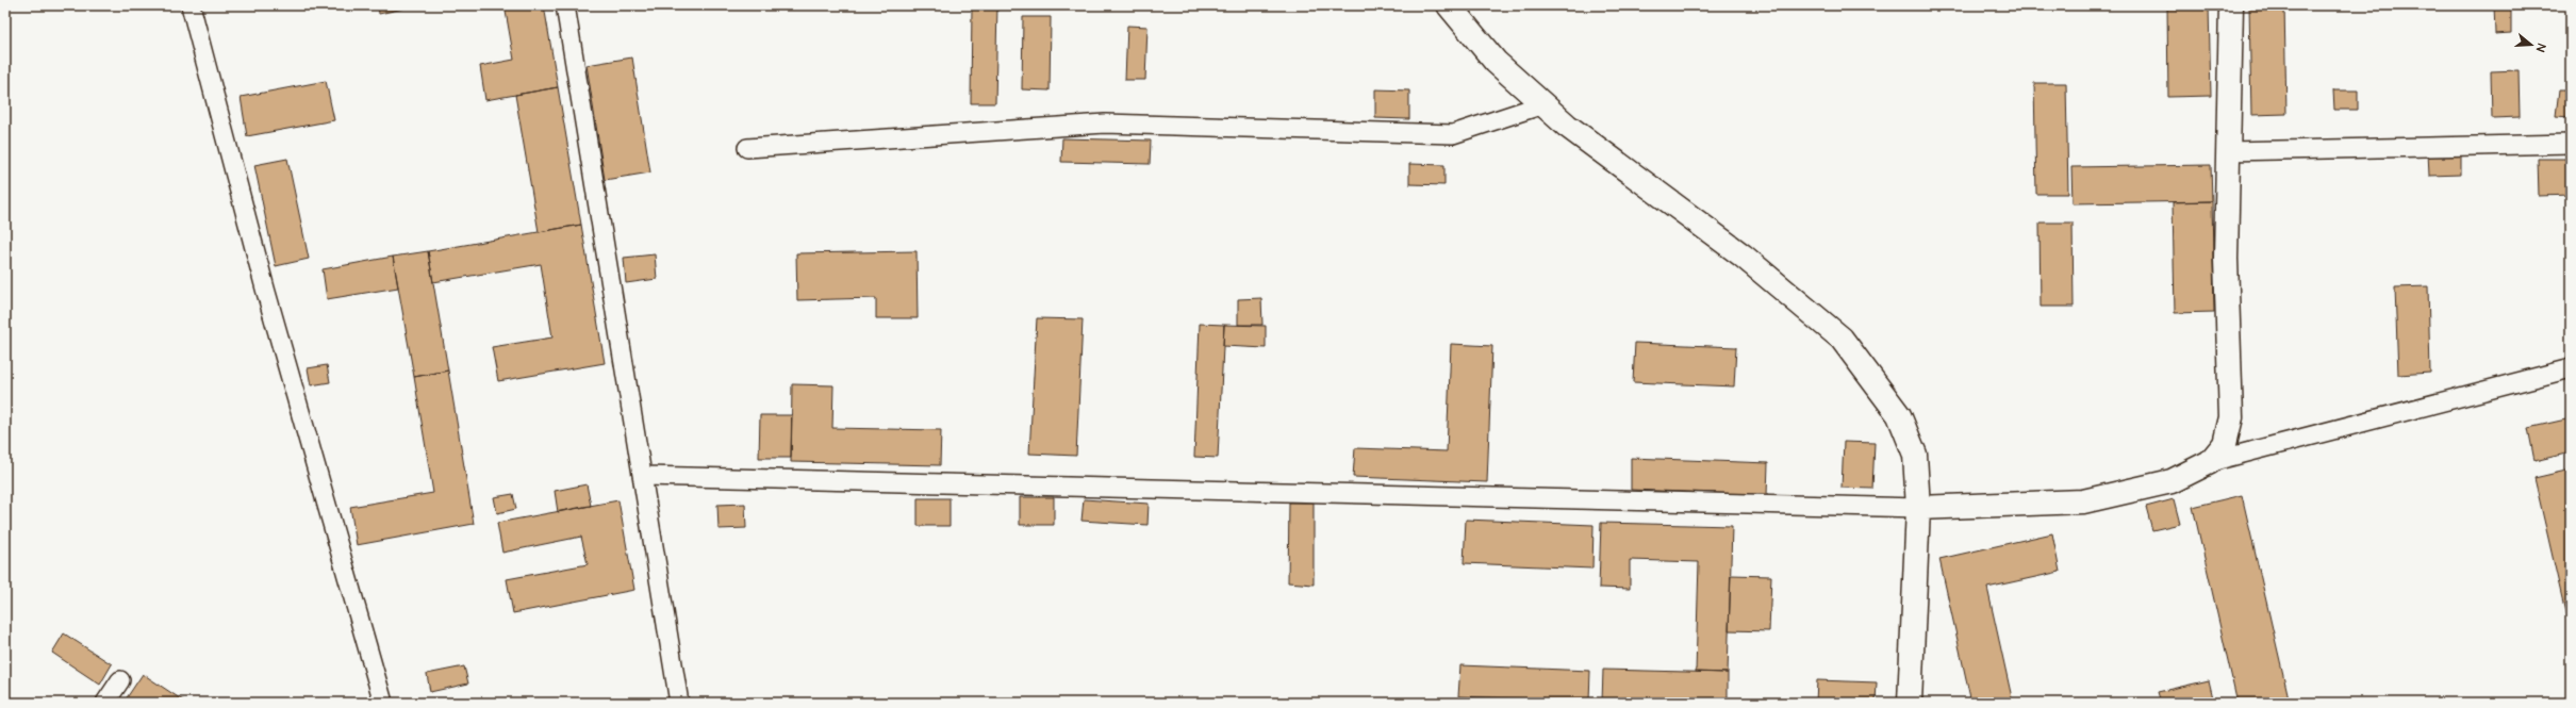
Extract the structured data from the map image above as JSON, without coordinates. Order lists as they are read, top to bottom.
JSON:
{
  "north": "right"
}
